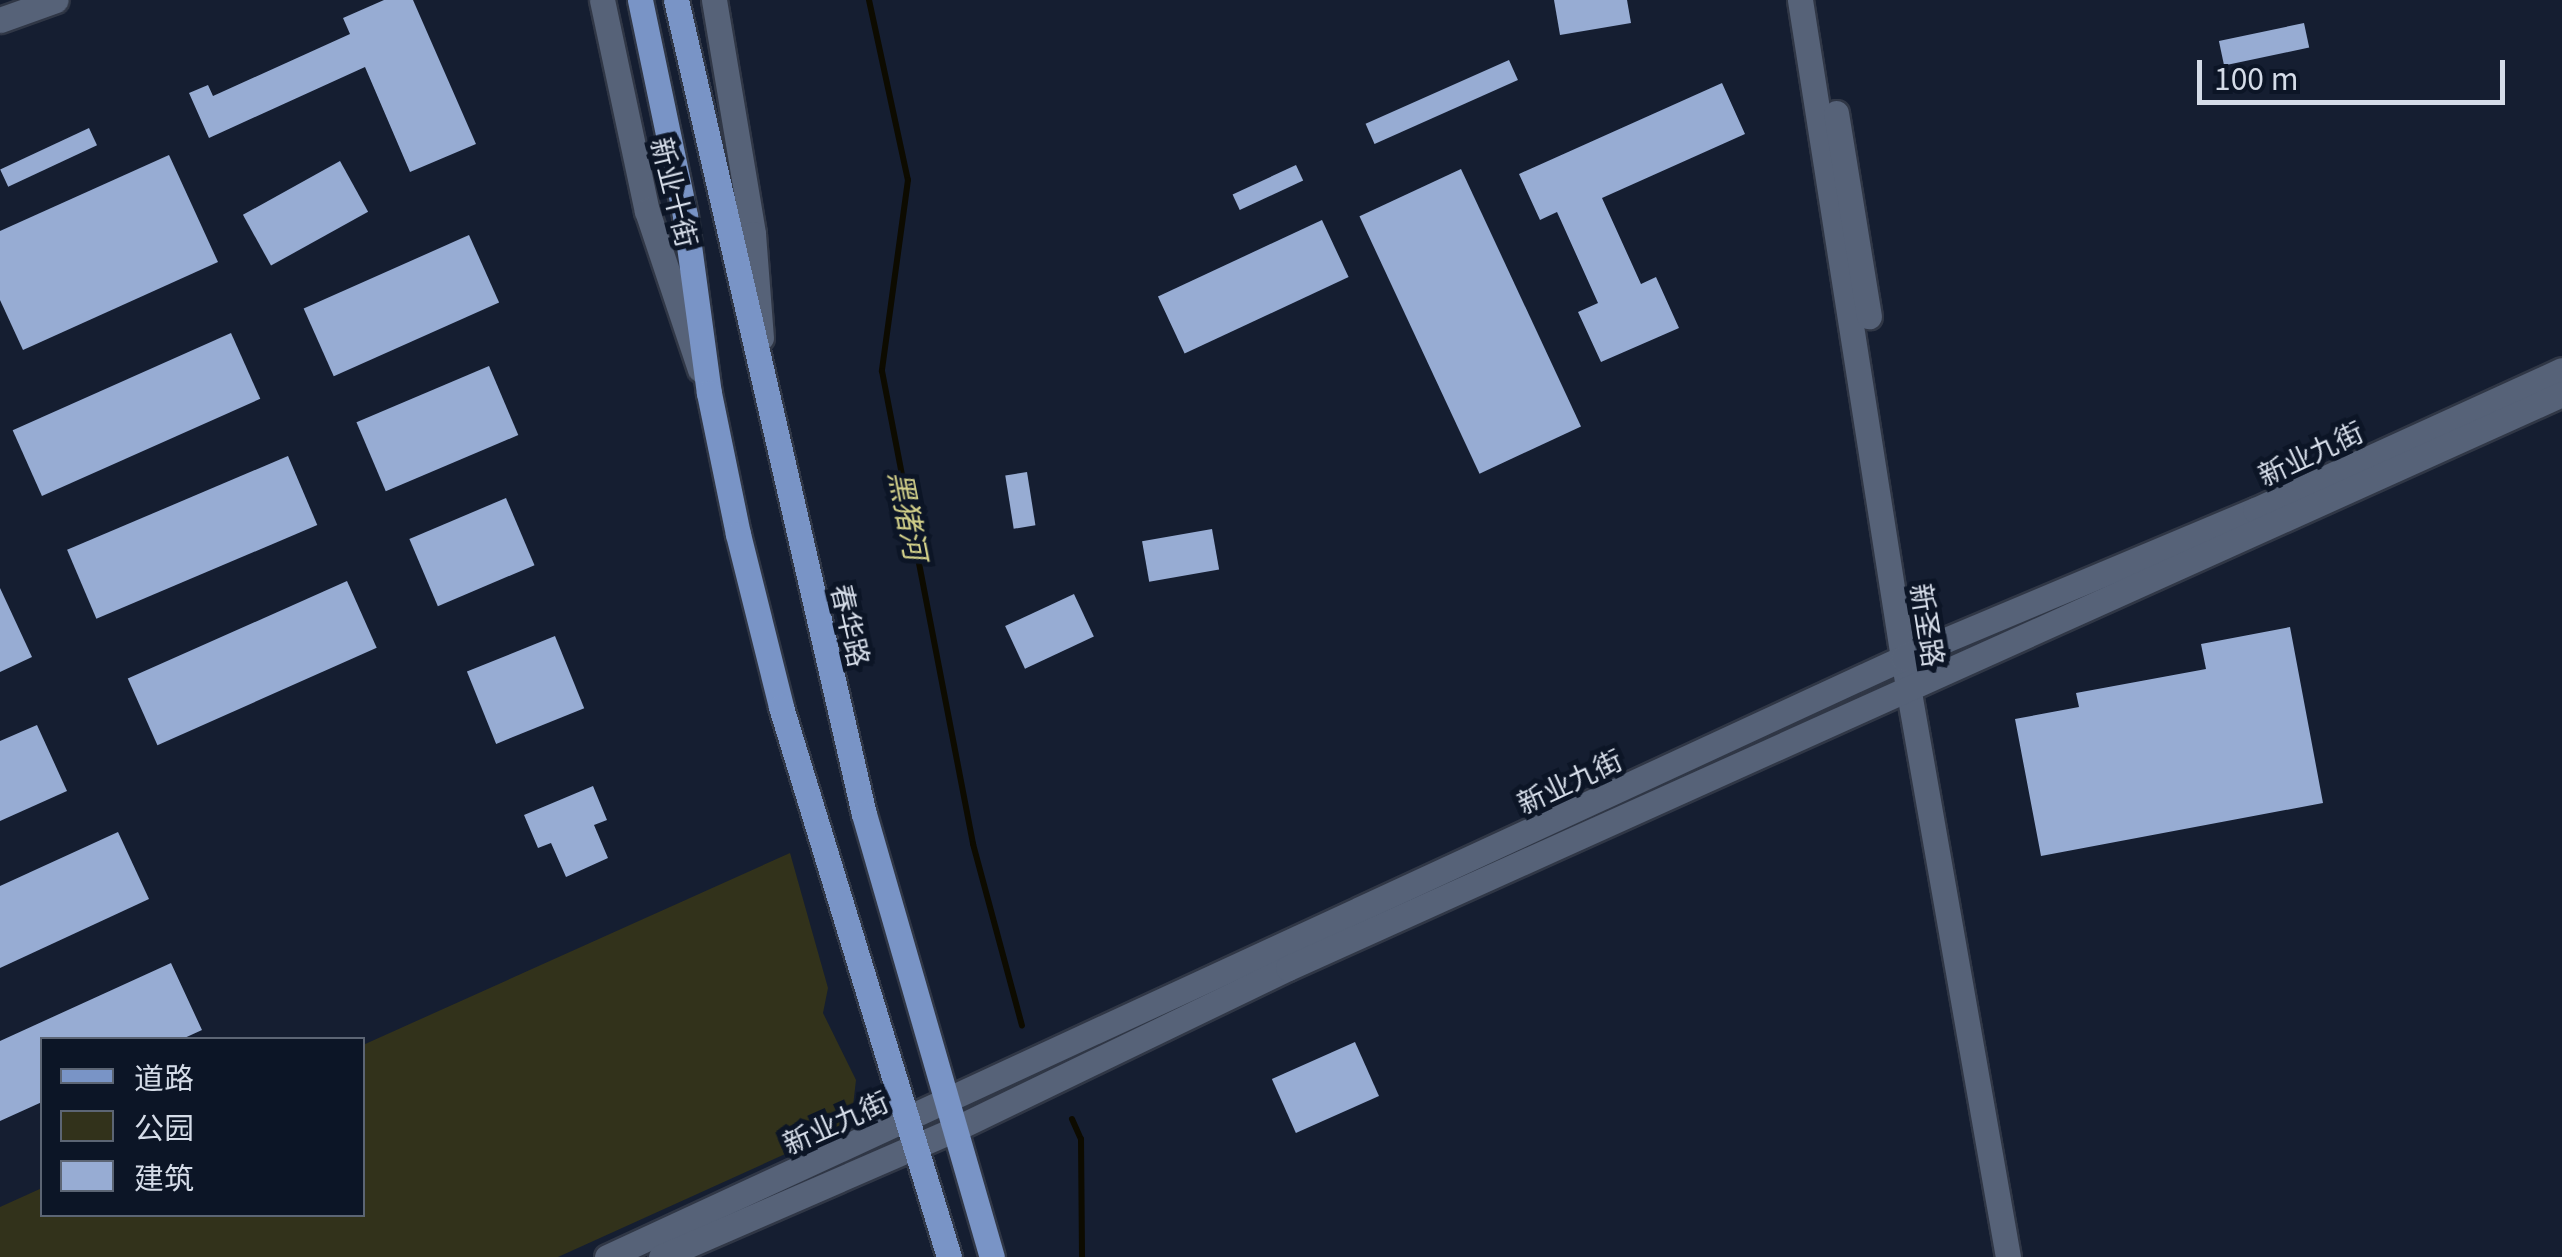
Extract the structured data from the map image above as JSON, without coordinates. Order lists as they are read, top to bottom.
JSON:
{
  "streets": {
    "main road": ["春华路"],
    "street": ["新业十街", "新业九街", "新圣路"]
  },
  "crossings": [
    ["新业九街", "春华路"],
    ["新业九街", "新圣路"]
  ],
  "water": ["黑猪河"],
  "legend": ["道路", "公园", "建筑"],
  "scale_bar": "100 m"
}
